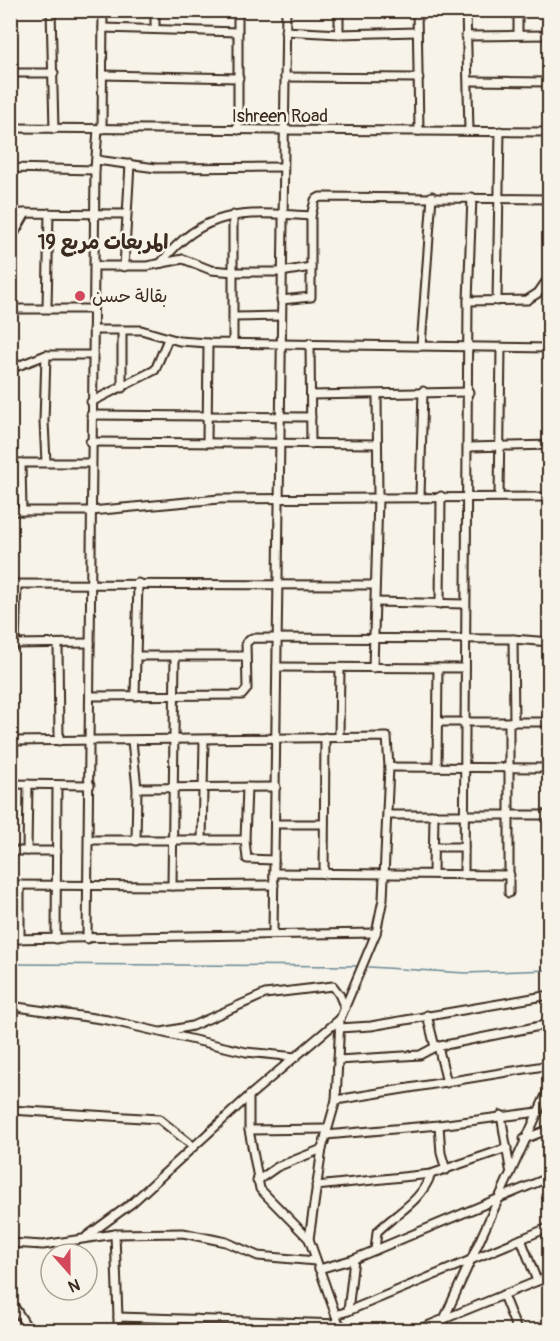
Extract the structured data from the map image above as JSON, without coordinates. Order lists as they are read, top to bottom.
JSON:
{
  "streets": {
    "street": ["Ishreen Road"]
  },
  "districts": ["المربعات مربع 19"],
  "places": ["بقالة حسن"],
  "north": "bottom"
}
